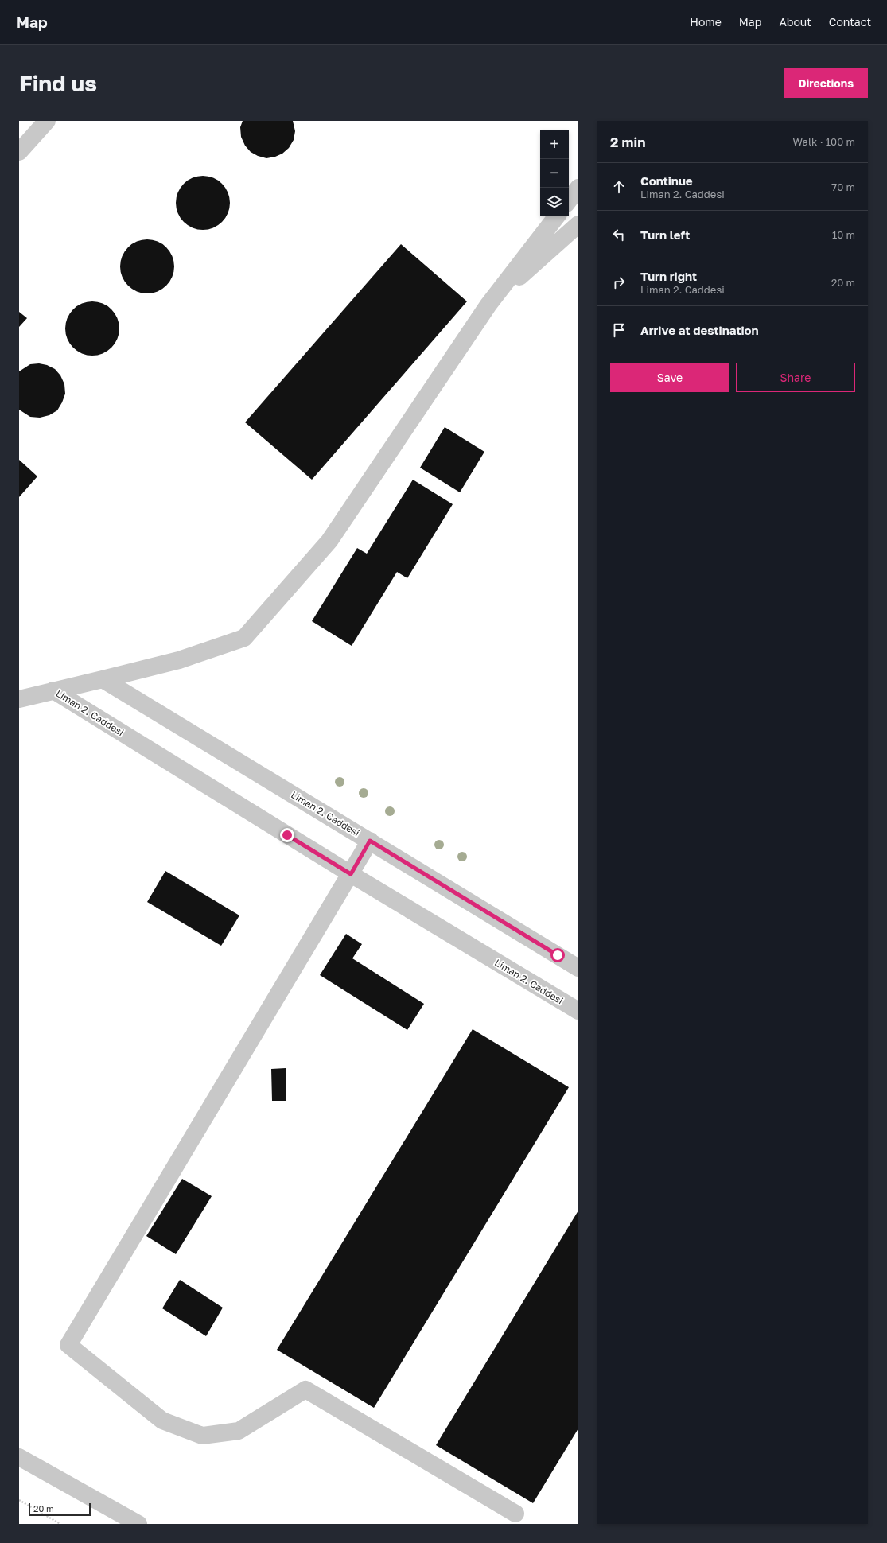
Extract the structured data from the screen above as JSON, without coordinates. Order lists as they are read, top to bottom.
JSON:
{
  "streets": {
    "street": ["Liman 2. Caddesi"]
  },
  "scale_bar": "20 m",
  "page": {
    "header": "Map",
    "nav": [
      "Home",
      "Map",
      "About",
      "Contact"
    ],
    "buttons": [
      "Directions",
      ["Save", "Share"]
    ],
    "title": "Find us",
    "heading": ["2 min", "Walk · 100 m"],
    "map_buttons": ["+", "−"],
    "list": [
      ["Continue", "Liman 2. Caddesi", "70 m"],
      ["Turn left", "10 m"],
      ["Turn right", "Liman 2. Caddesi", "20 m"],
      "Arrive at destination"
    ],
    "scale": "20 m"
  }
}
